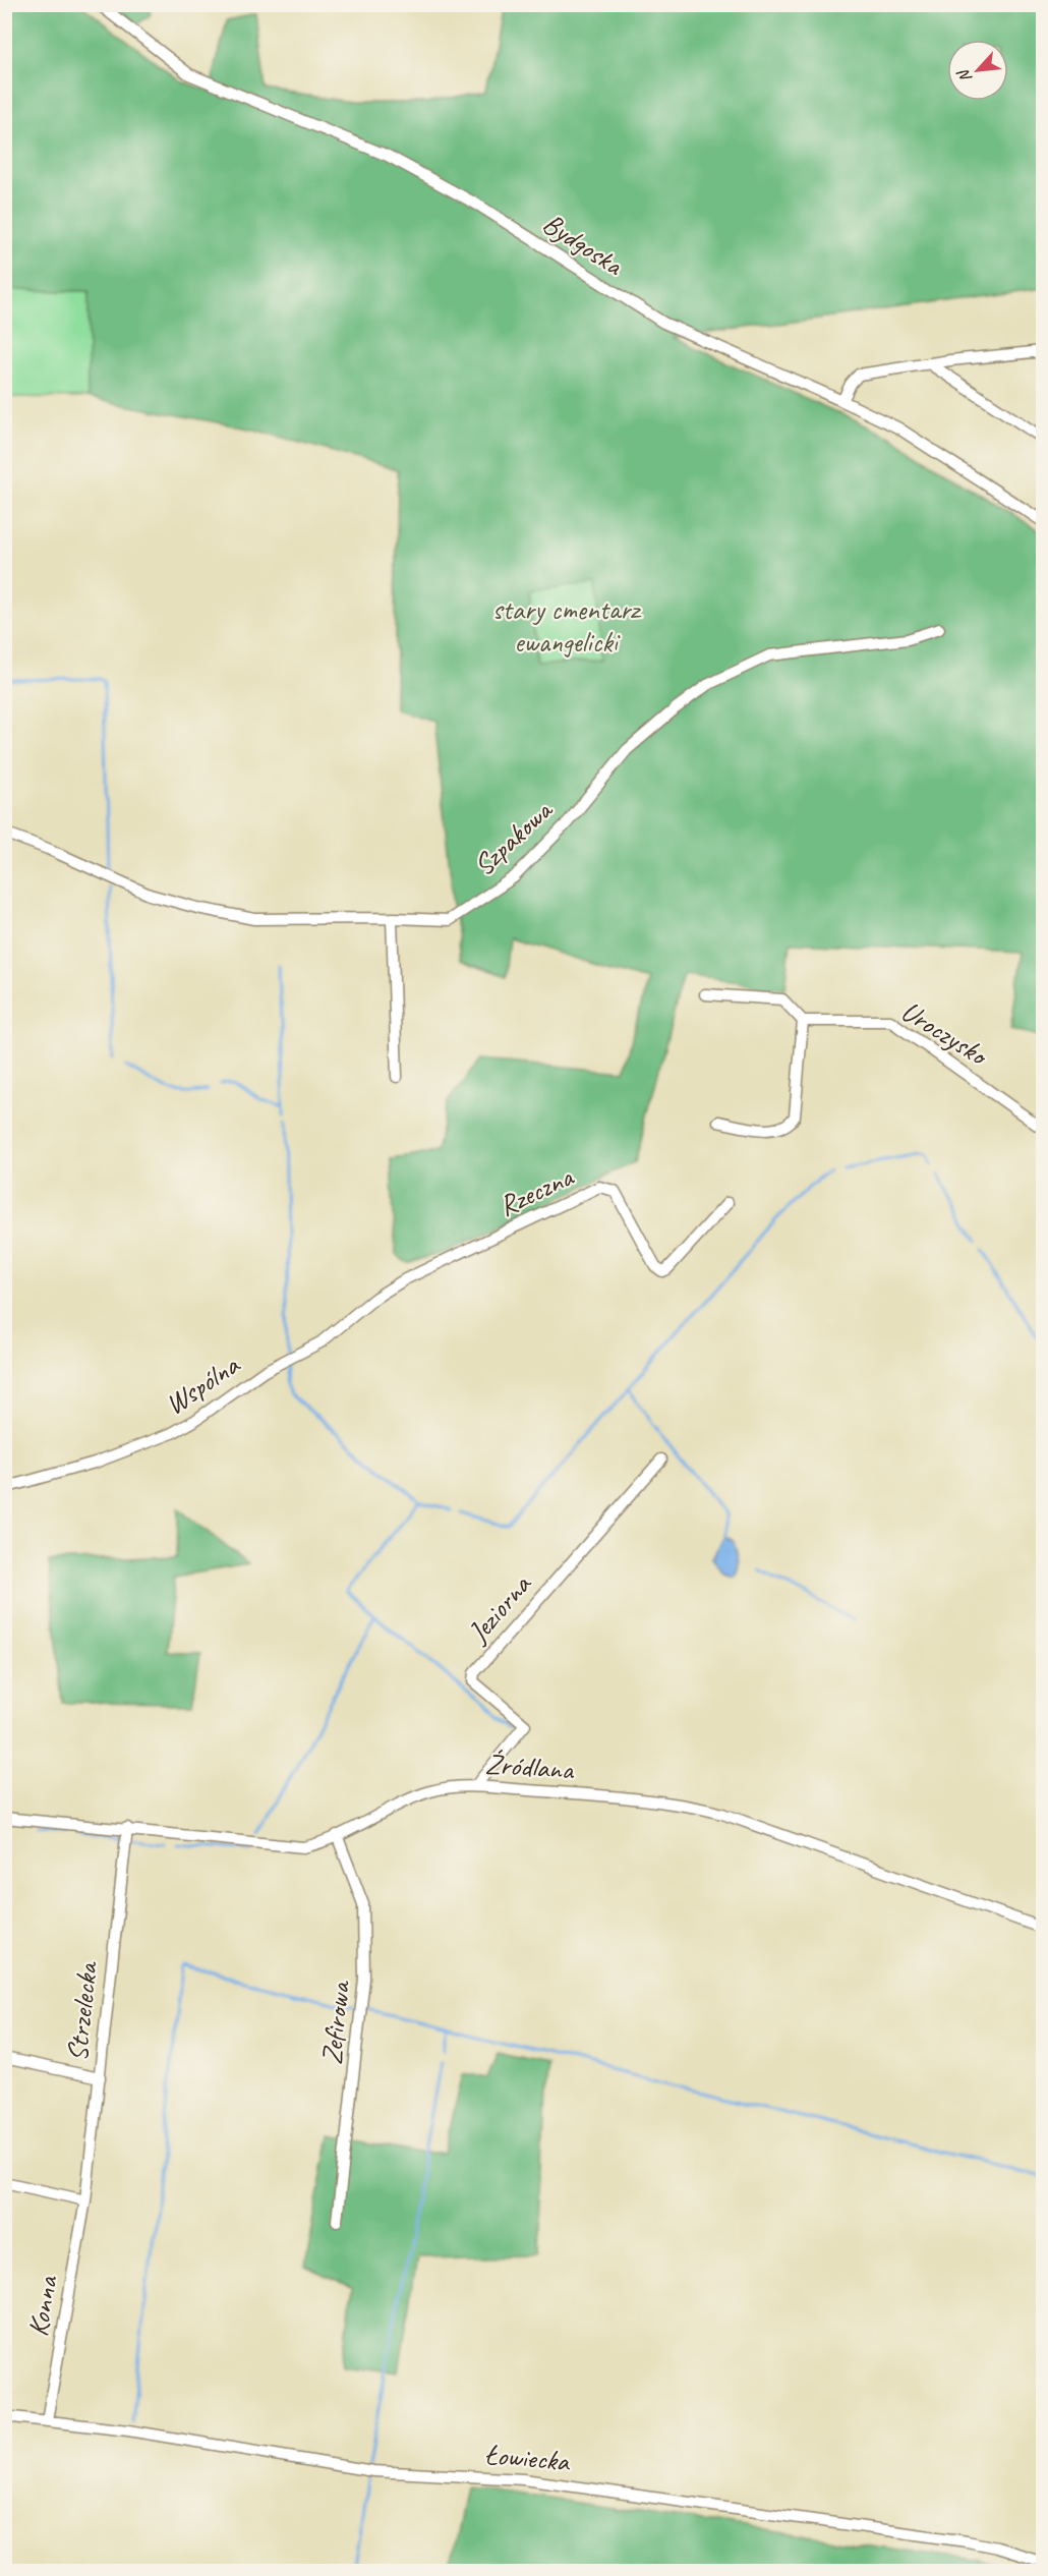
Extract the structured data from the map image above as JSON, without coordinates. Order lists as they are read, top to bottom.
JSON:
{
  "streets": {
    "street": [
      "Bydgoska",
      "Szpakowa",
      "Uroczysko",
      "Rzeczna",
      "Wspólna",
      "Jeziorna",
      "Źródlana",
      "Strzelecka",
      "Zefirowa",
      "Konna",
      "Łowiecka"
    ]
  },
  "crossings": [
    ["Rzeczna", "Wspólna"],
    ["Jeziorna", "Źródlana"],
    ["Źródlana", "Strzelecka"],
    ["Źródlana", "Zefirowa"],
    ["Strzelecka", "Konna"],
    ["Konna", "Łowiecka"]
  ],
  "parks": ["stary cmentarz ewangelicki"],
  "north": "bottom left"
}
